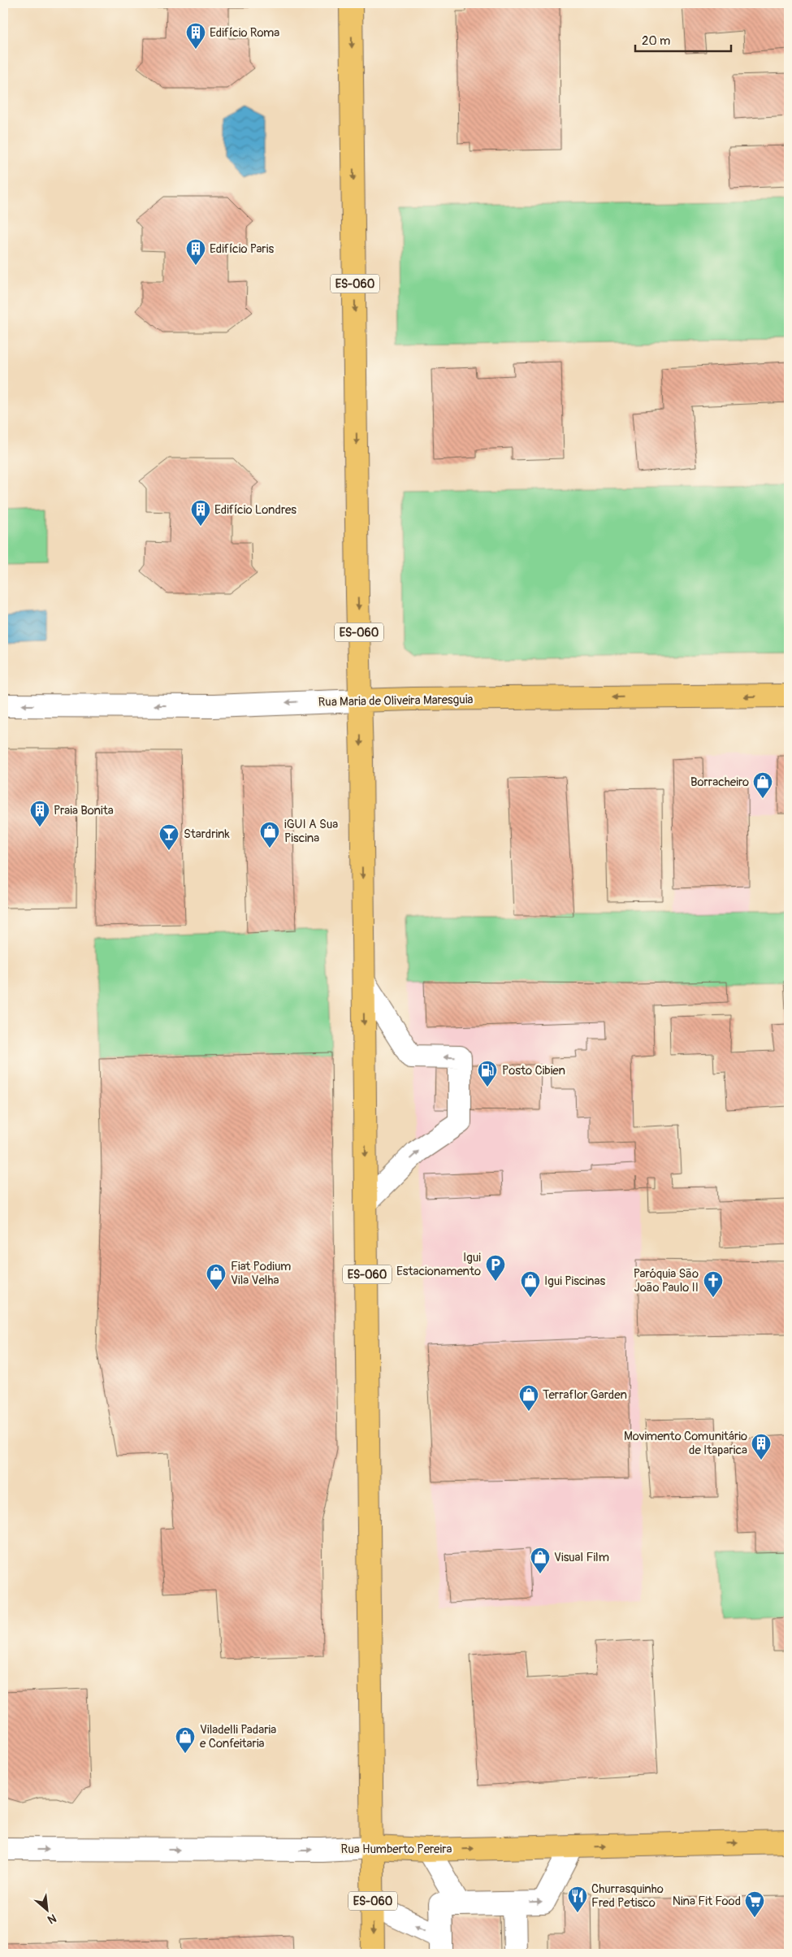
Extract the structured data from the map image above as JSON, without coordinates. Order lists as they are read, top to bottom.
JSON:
{
  "streets": {
    "main road": ["ES-060", "Rua Maria de Oliveira Maresguia", "Rua Humberto Pereira"]
  },
  "crossings": [
    ["ES-060", "Rua Maria de Oliveira Maresguia"],
    ["ES-060", "Rua Humberto Pereira"]
  ],
  "one_way": ["Rua Maria de Oliveira Maresguia", "Rua Humberto Pereira"],
  "places": {
    "building": [
      "Edifício Roma",
      "Edifício Paris",
      "Edifício Londres",
      "Praia Bonita",
      "Movimento Comunitário de Itaparica"
    ],
    "shop": [
      "Borracheiro",
      "iGUI A Sua Piscina",
      "Fiat Podium Vila Velha",
      "Igui Piscinas",
      "Terraflor Garden",
      "Visual Film",
      "Viladelli Padaria e Confeitaria"
    ],
    "bar": ["Stardrink"],
    "fuel station": ["Posto Cibien"],
    "parking": ["Igui Estacionamento"],
    "church": ["Paróquia São João Paulo II"],
    "restaurant": ["Churrasquinho Fred Petisco"],
    "supermarket": ["Nina Fit Food"]
  },
  "scale_bar": "20 m",
  "north": "bottom right"
}
